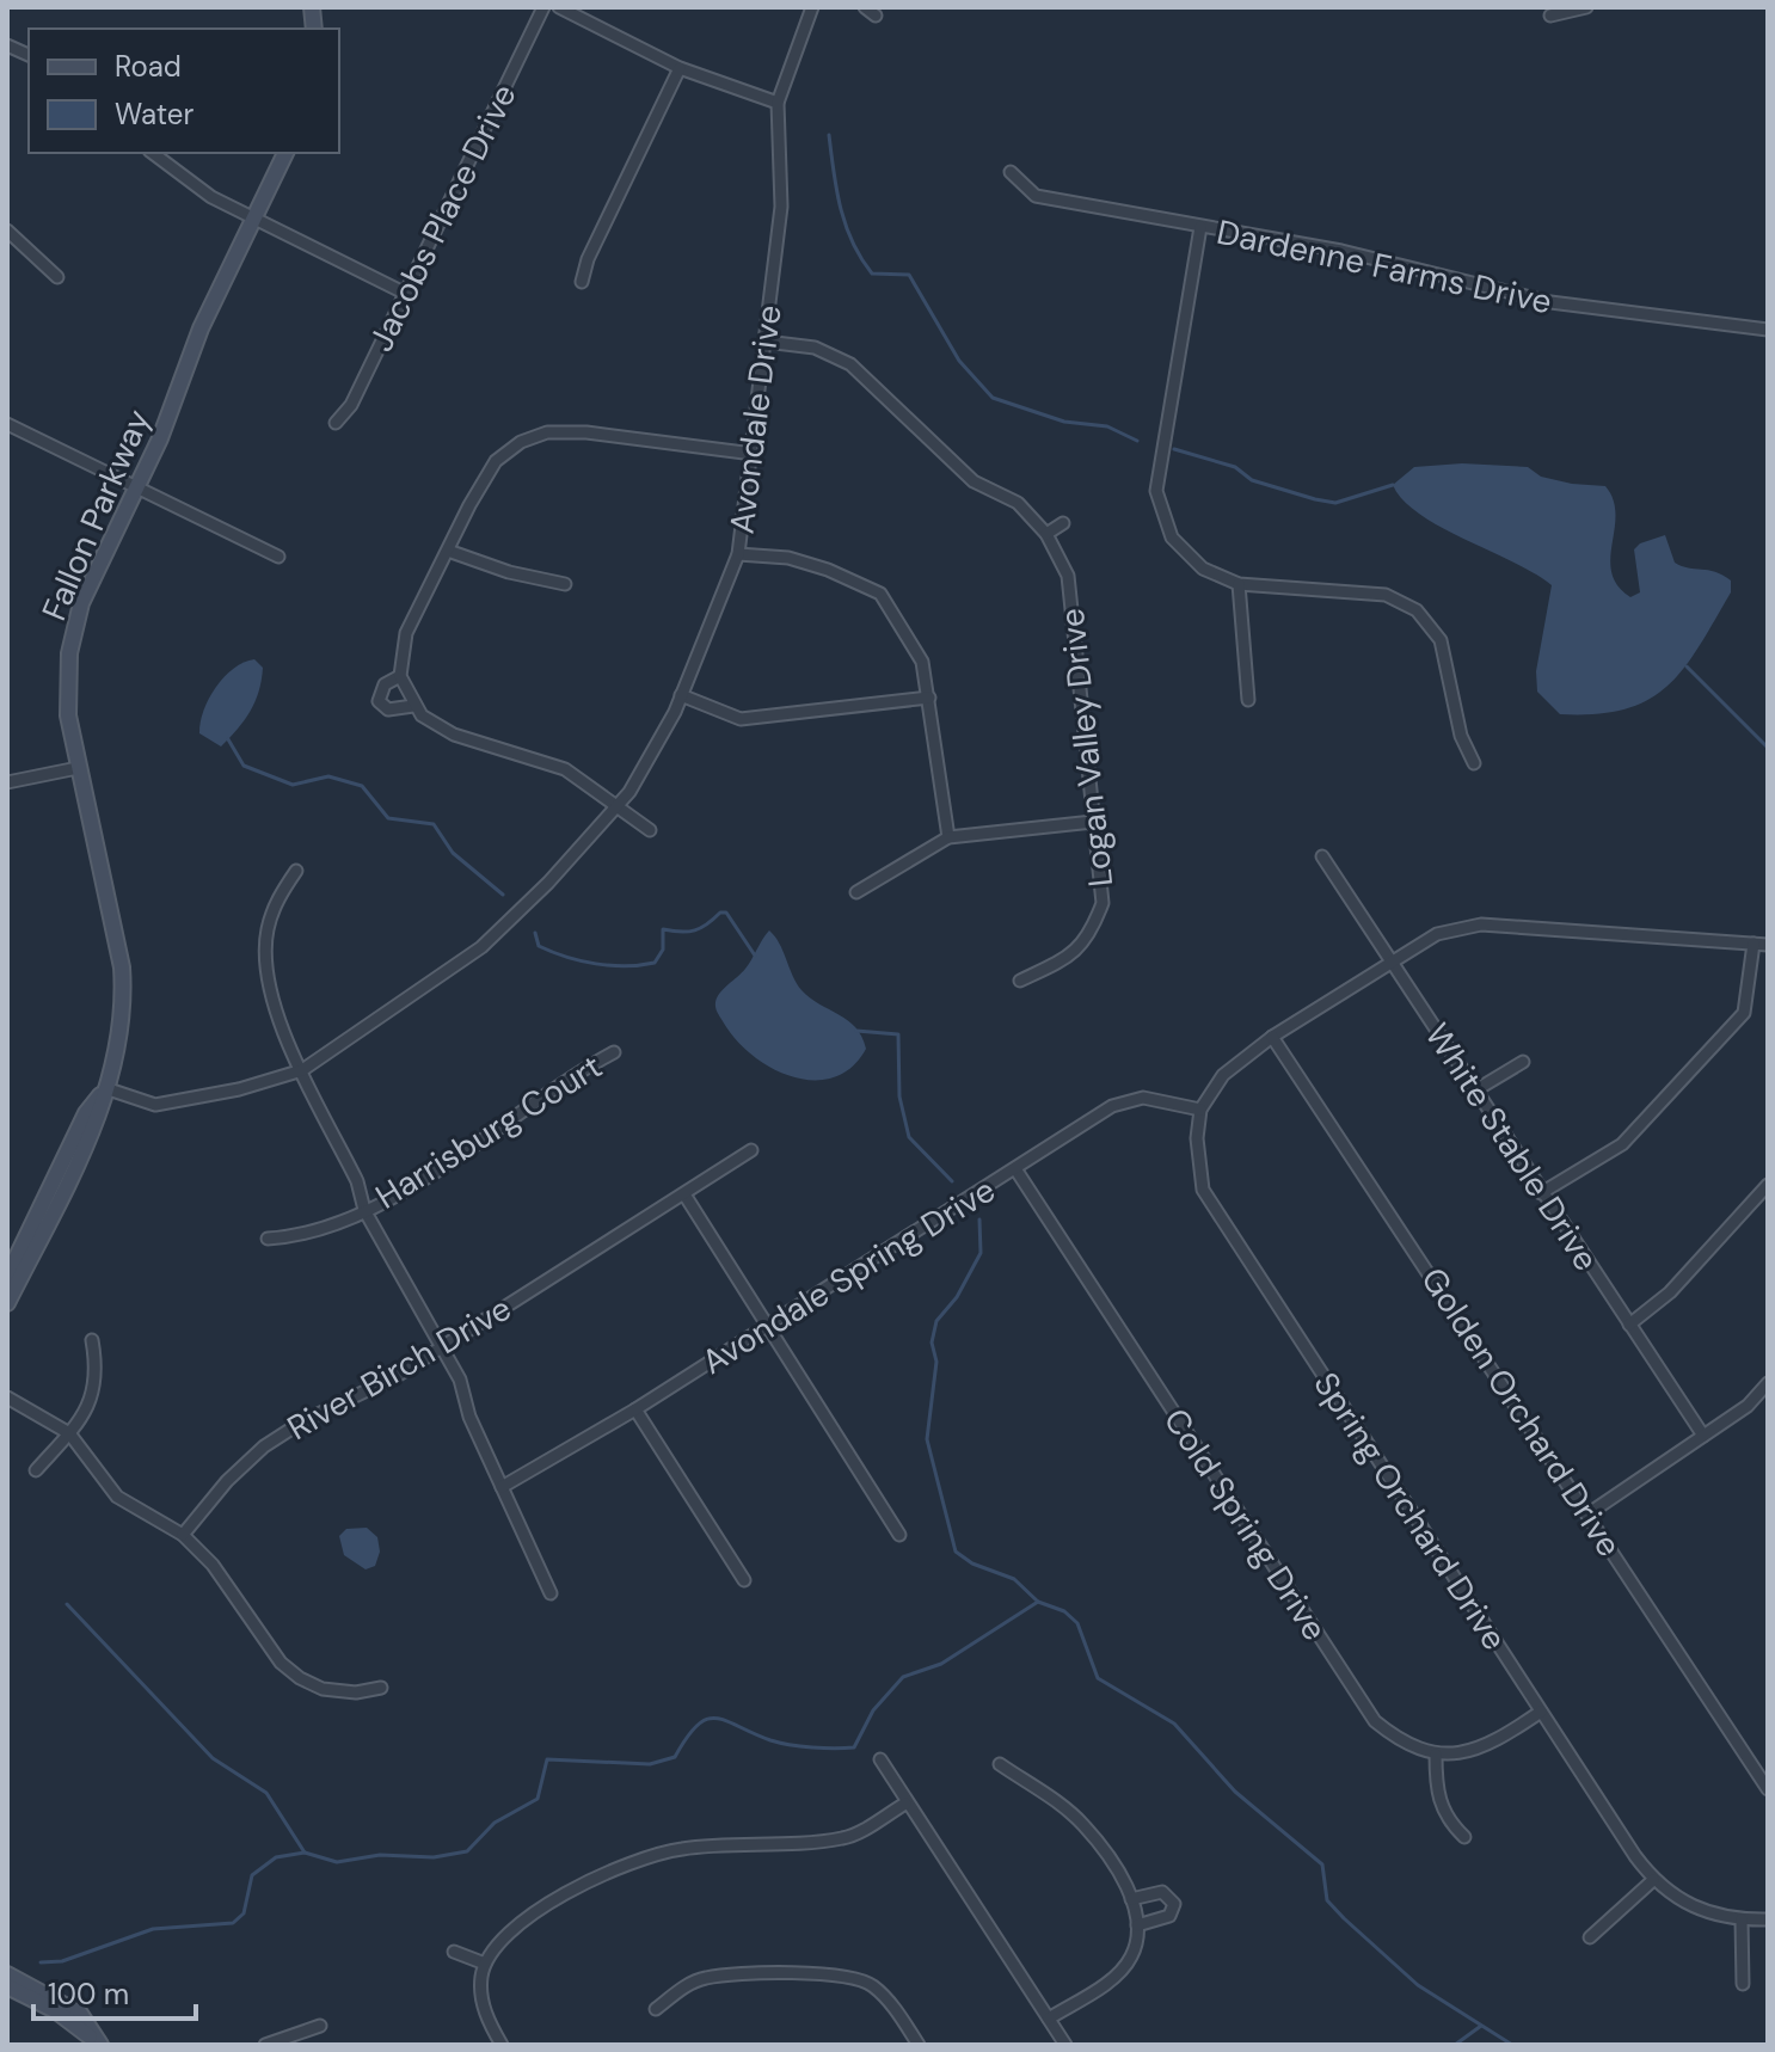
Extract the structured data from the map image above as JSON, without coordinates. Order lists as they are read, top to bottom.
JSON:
{
  "streets": {
    "street": [
      "Jacobs Place Drive",
      "Dardenne Farms Drive",
      "Avondale Drive",
      "Fallon Parkway",
      "Logan Valley Drive",
      "Harrisburg Court",
      "White Stable Drive",
      "Avondale Spring Drive",
      "River Birch Drive",
      "Golden Orchard Drive",
      "Spring Orchard Drive",
      "Cold Spring Drive"
    ]
  },
  "crossings": [
    ["Avondale Drive", "Fallon Parkway"],
    ["Avondale Drive", "Logan Valley Drive"],
    ["Avondale Spring Drive", "Spring Orchard Drive"],
    ["Avondale Spring Drive", "Cold Spring Drive"]
  ],
  "legend": ["Road", "Water"],
  "scale_bar": "100 m"
}
